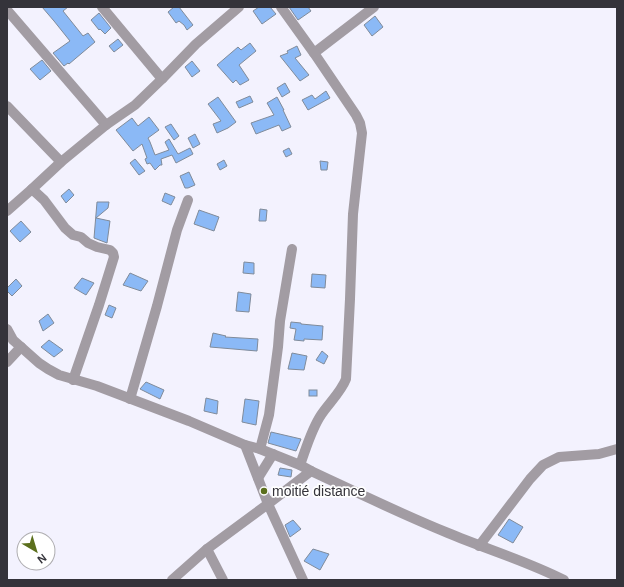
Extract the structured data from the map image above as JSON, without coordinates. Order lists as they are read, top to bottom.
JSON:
{
  "places": ["moitié distance"],
  "north": "bottom right"
}
